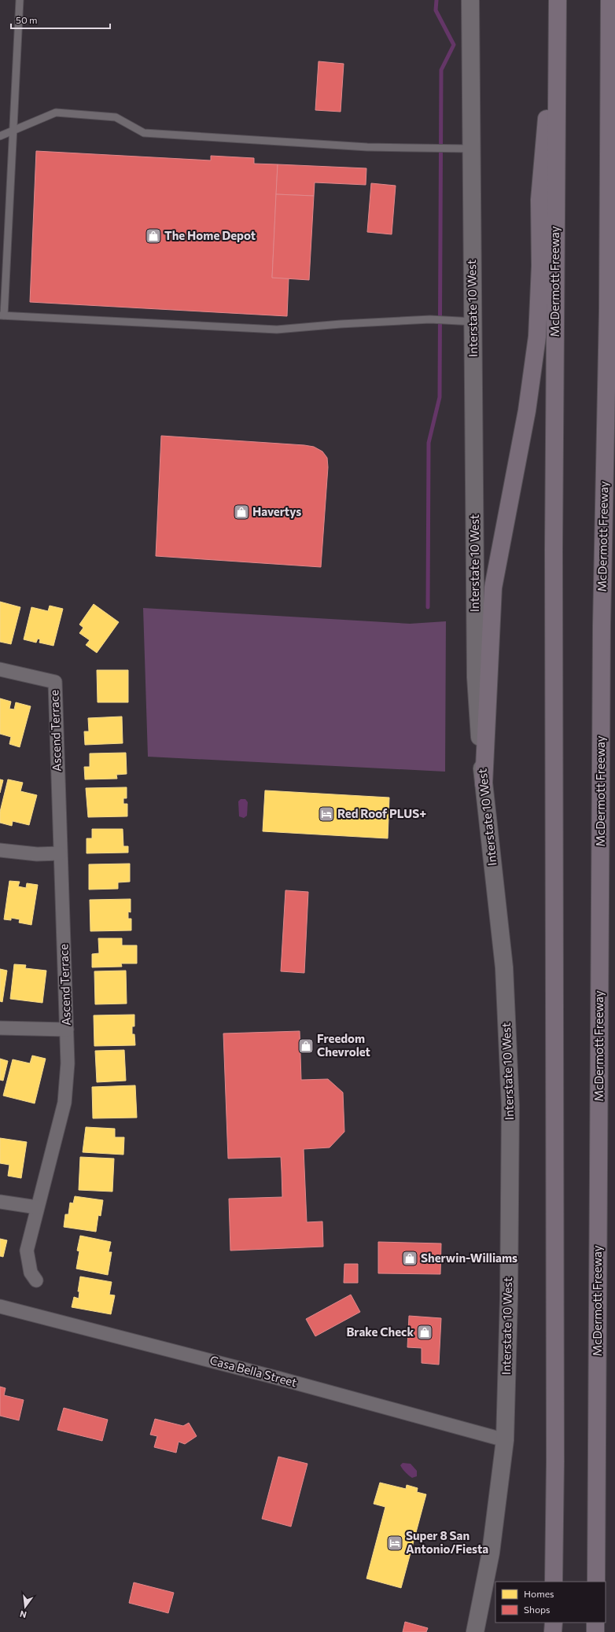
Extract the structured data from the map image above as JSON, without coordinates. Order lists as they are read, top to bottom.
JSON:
{
  "streets": {
    "highway": ["McDermott Freeway"],
    "main road": ["Interstate 10 West"],
    "street": ["Ascend Terrace", "Casa Bella Street"]
  },
  "crossings": [
    ["Interstate 10 West", "Casa Bella Street"]
  ],
  "places": {
    "shop": [
      "The Home Depot",
      "Havertys",
      "Freedom Chevrolet",
      "Sherwin-Williams",
      "Brake Check"
    ],
    "hotel": ["Red Roof PLUS+", "Super 8 San Antonio/Fiesta"]
  },
  "legend": ["Homes", "Shops"],
  "scale_bar": "50 m",
  "north": "bottom"
}
